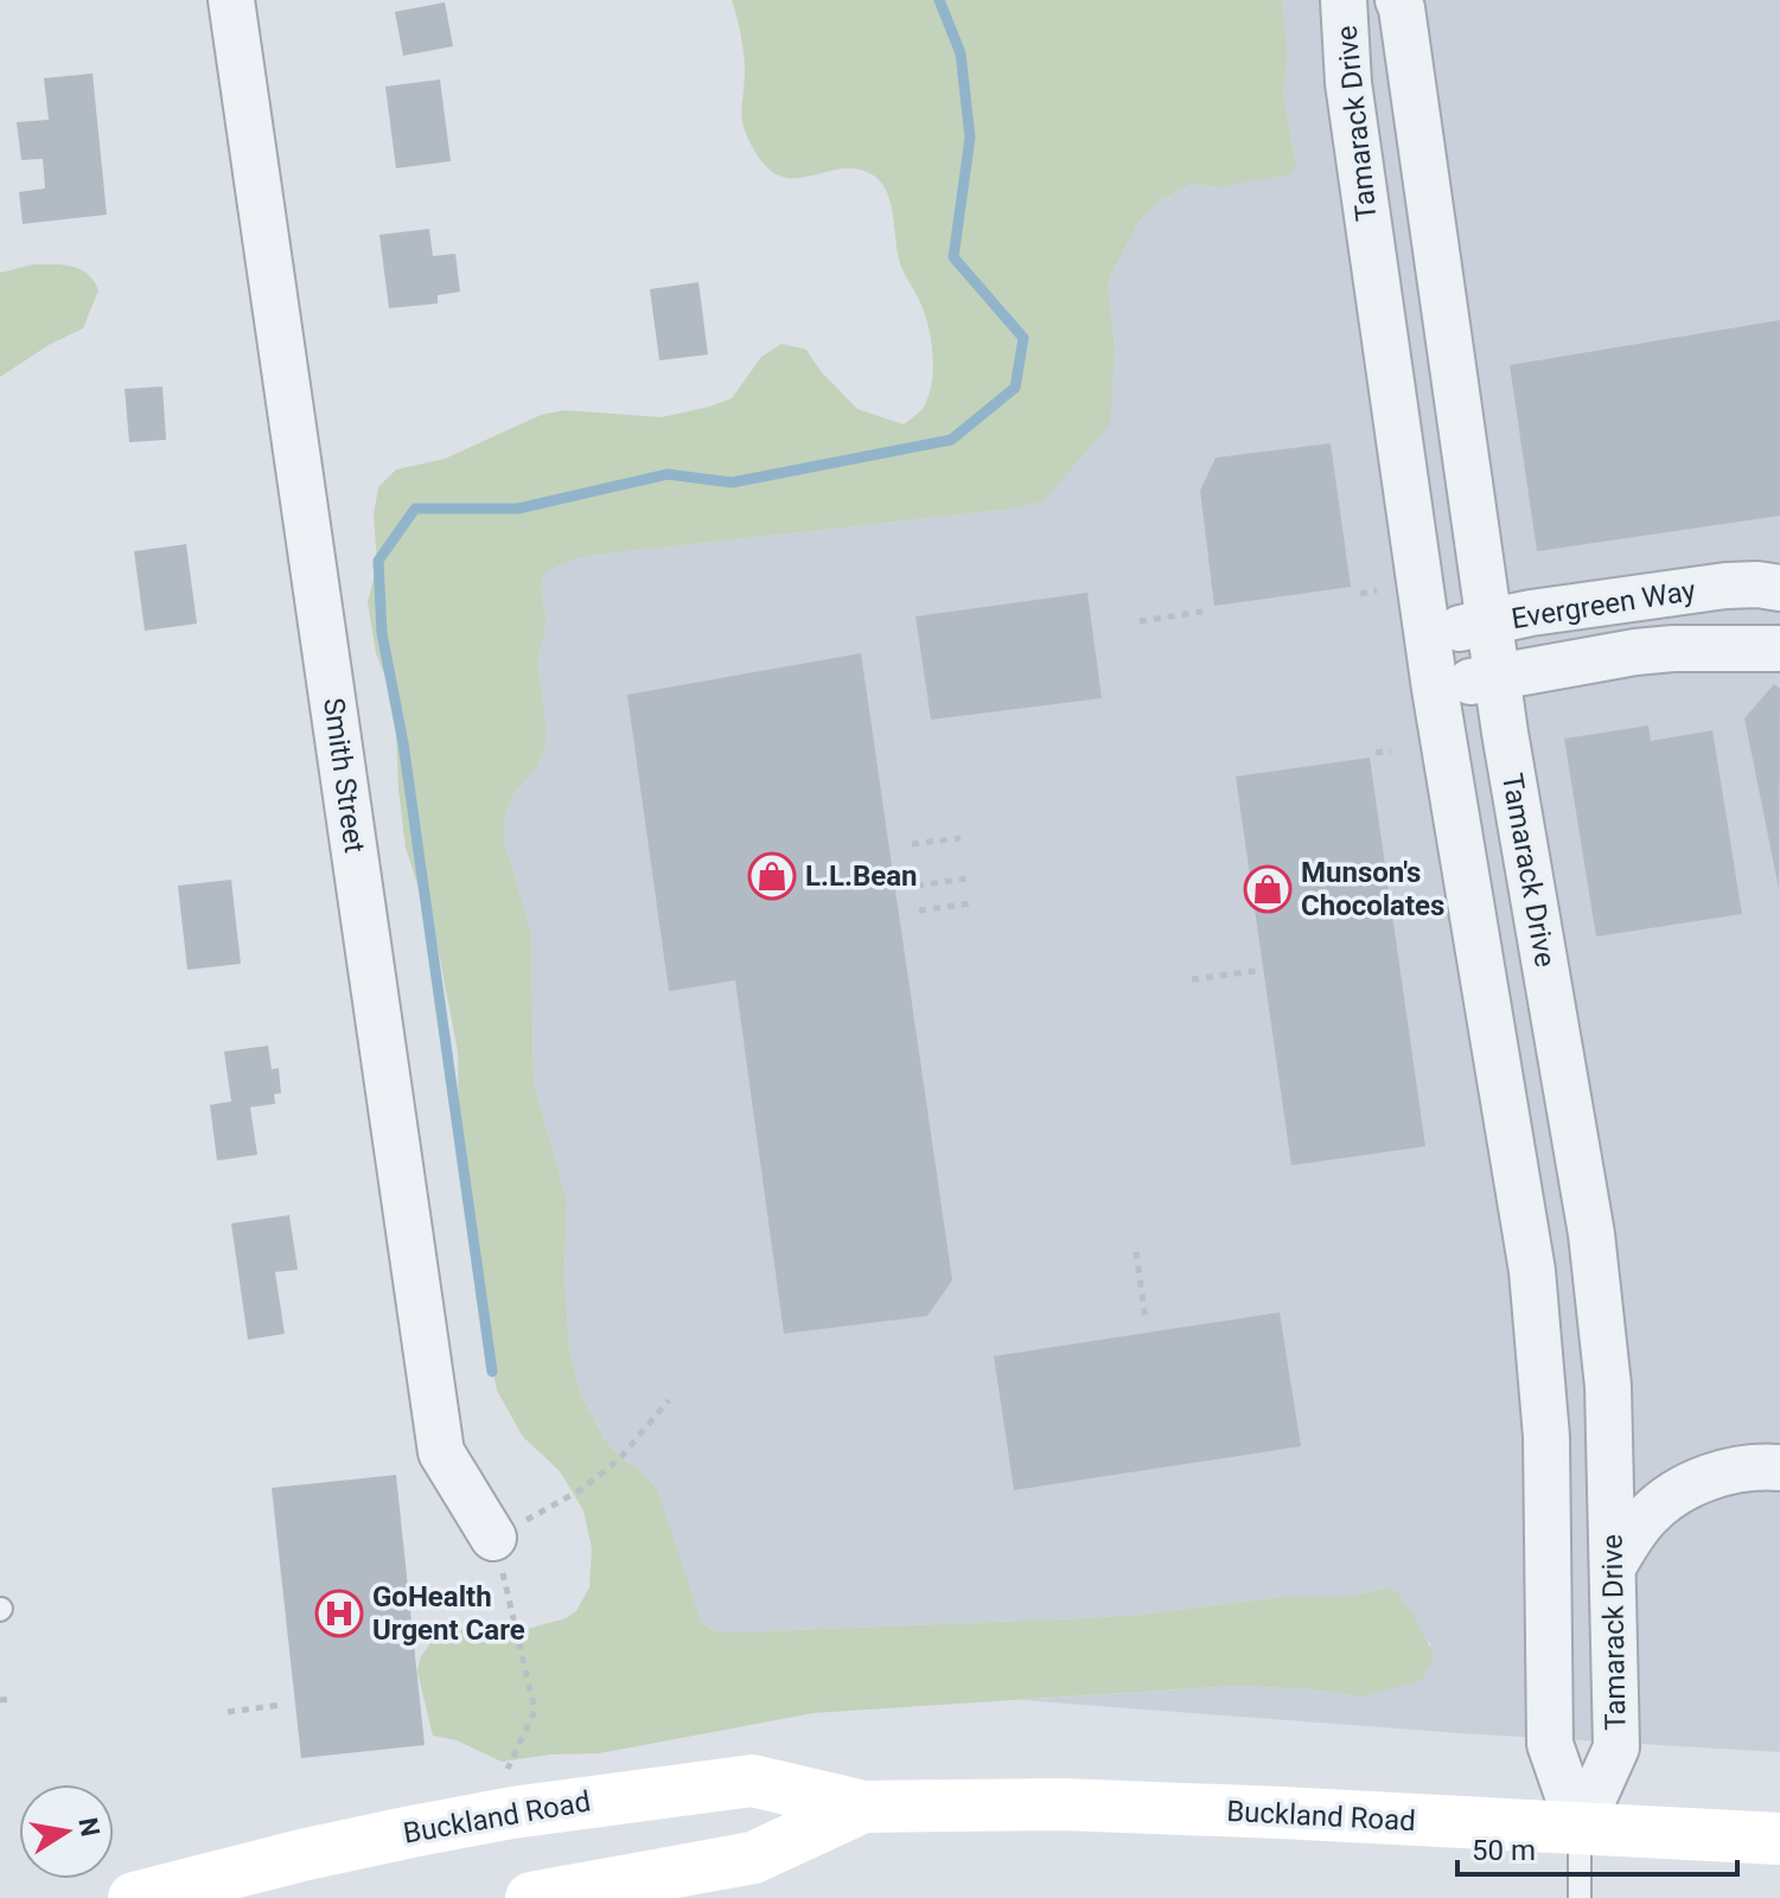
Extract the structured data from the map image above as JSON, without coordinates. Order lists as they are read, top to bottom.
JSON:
{
  "streets": {
    "main road": ["Buckland Road"],
    "street": ["Tamarack Drive", "Evergreen Way", "Smith Street"]
  },
  "crossings": [
    ["Tamarack Drive", "Evergreen Way"],
    ["Tamarack Drive", "Buckland Road"]
  ],
  "places": {
    "shop": ["L.L.Bean", "Munson's Chocolates"],
    "hospital": ["GoHealth Urgent Care"]
  },
  "scale_bar": "50 m",
  "north": "right"
}
